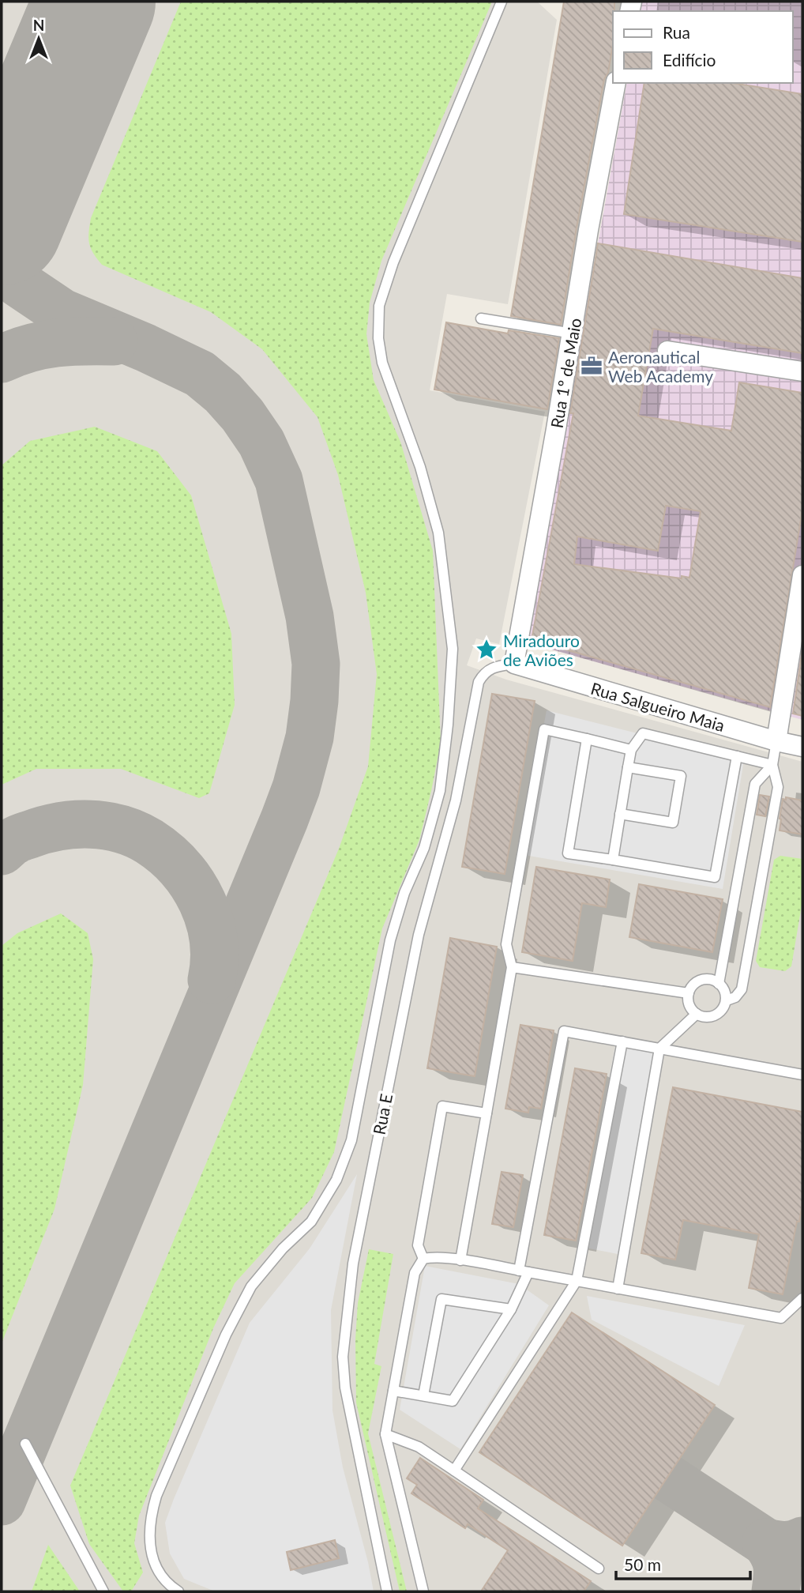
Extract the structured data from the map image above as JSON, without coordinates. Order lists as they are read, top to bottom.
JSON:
{
  "streets": {
    "street": ["Rua 1º de Maio", "Rua Salgueiro Maia"],
    "lane": ["Rua E"]
  },
  "crossings": [
    ["Rua 1º de Maio", "Rua Salgueiro Maia"],
    ["Rua 1º de Maio", "Rua E"],
    ["Rua Salgueiro Maia", "Rua E"]
  ],
  "places": {
    "office": ["Aeronautical Web Academy"],
    "place": ["Miradouro de Aviões"]
  },
  "legend": ["Rua", "Edifício"],
  "scale_bar": "50 m",
  "north": "top"
}
